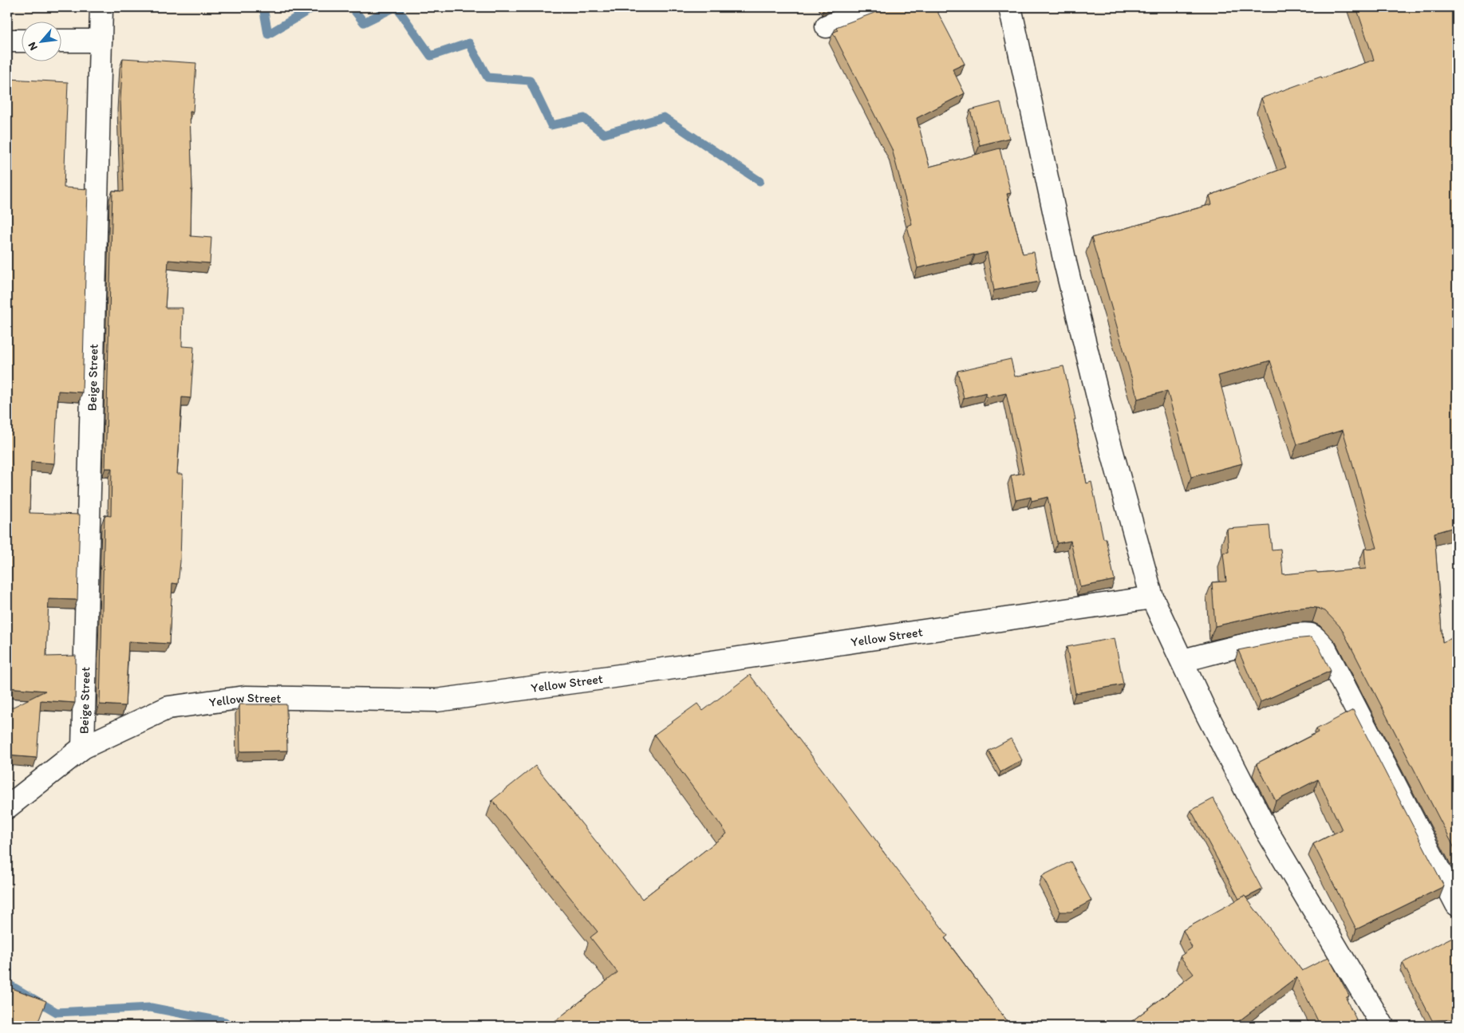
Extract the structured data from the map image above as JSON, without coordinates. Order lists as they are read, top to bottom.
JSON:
{
  "streets": {
    "street": ["Beige Street", "Yellow Street"]
  },
  "crossings": [
    ["Beige Street", "Yellow Street"]
  ],
  "north": "bottom left"
}
